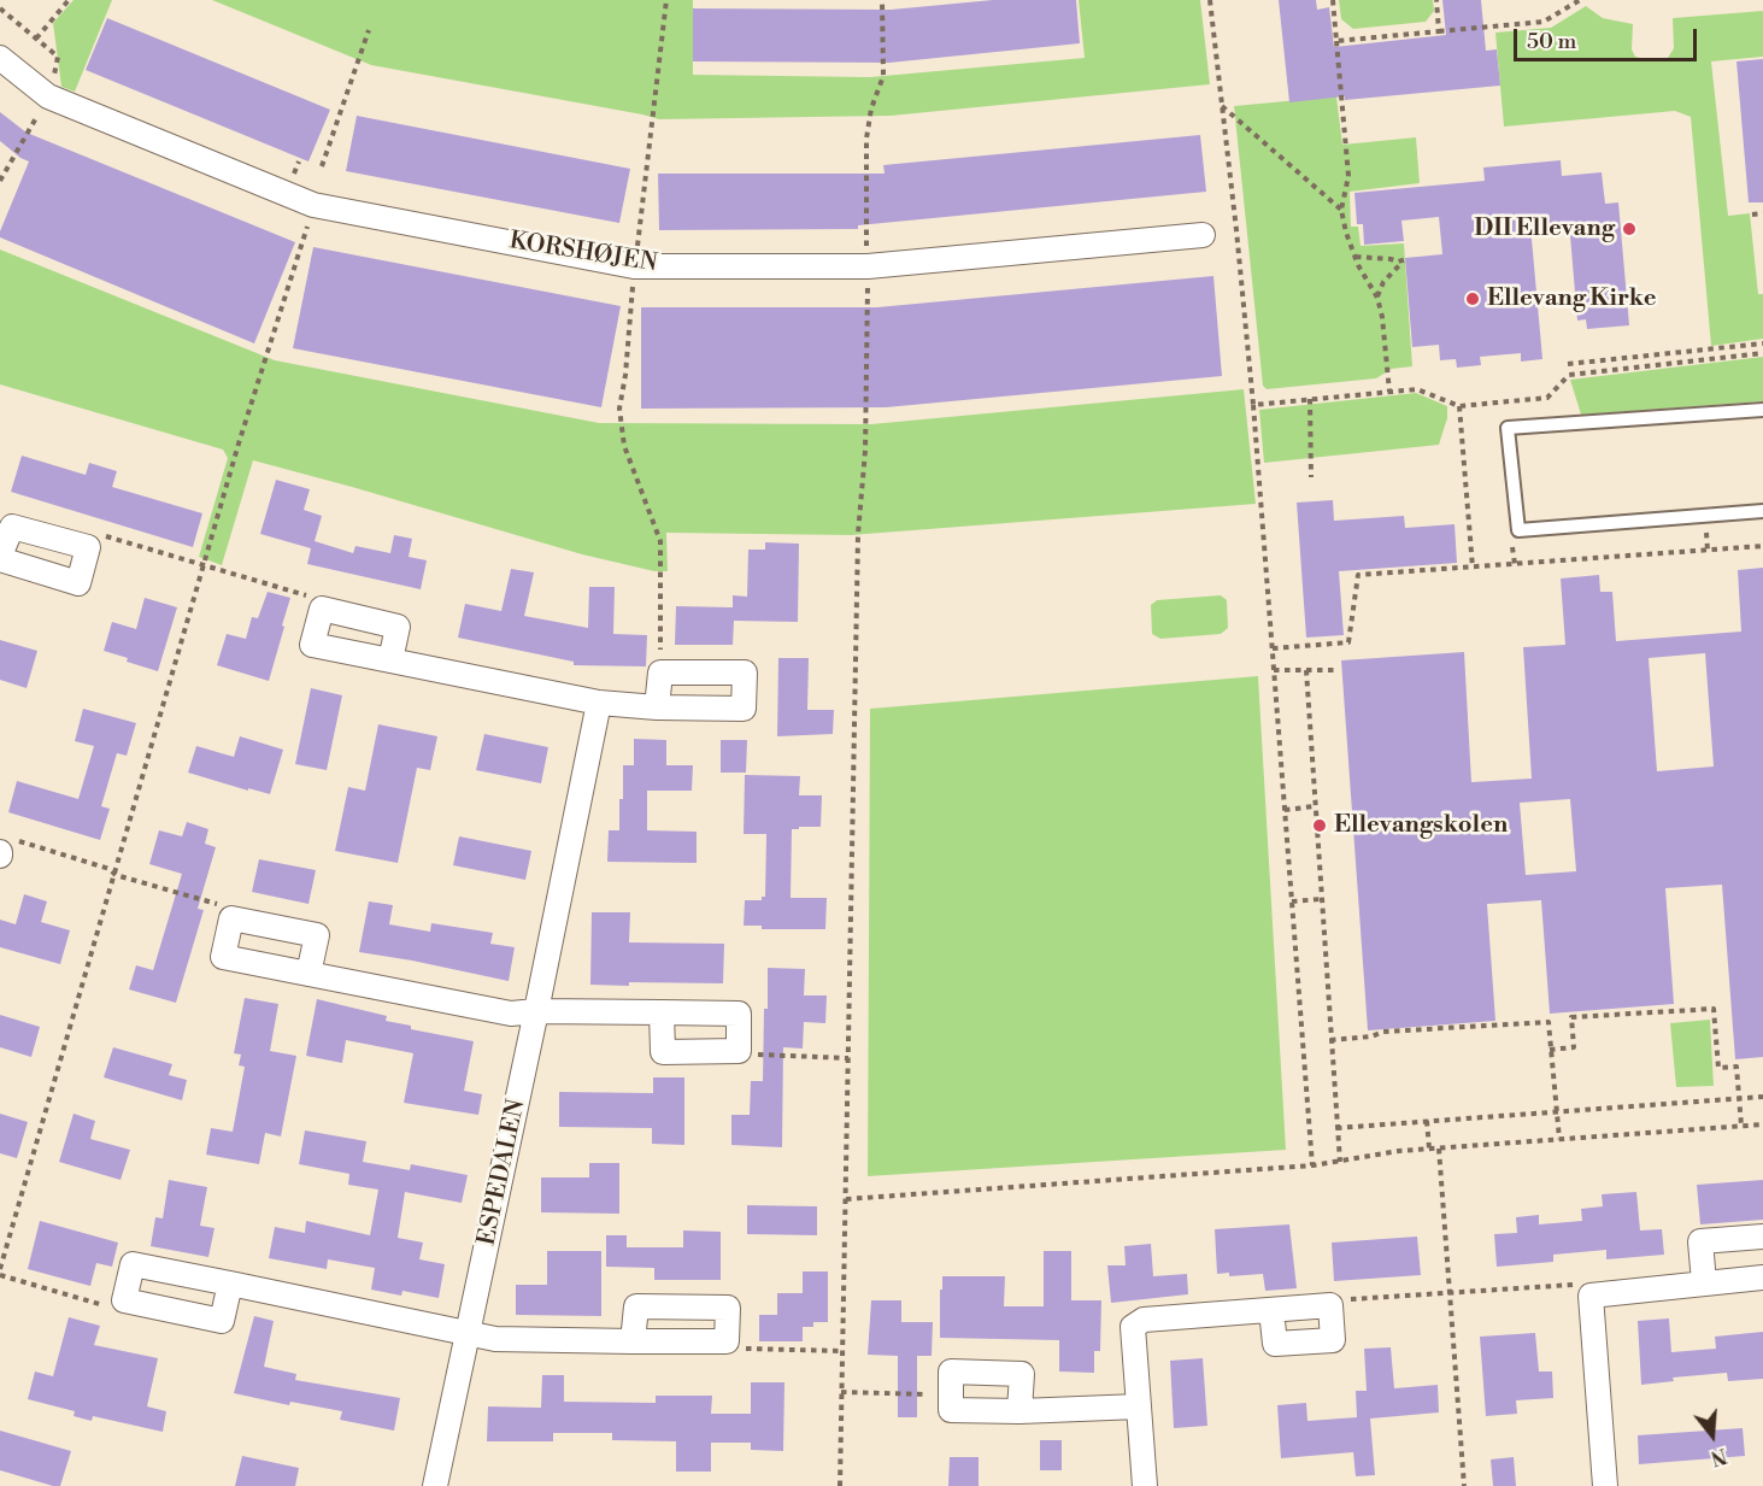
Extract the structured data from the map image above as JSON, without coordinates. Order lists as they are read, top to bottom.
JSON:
{
  "streets": {
    "street": ["KORSHØJEN", "ESPEDALEN"]
  },
  "places": ["DII Ellevang", "Ellevang Kirke", "Ellevangskolen"],
  "scale_bar": "50 m",
  "north": "bottom"
}
